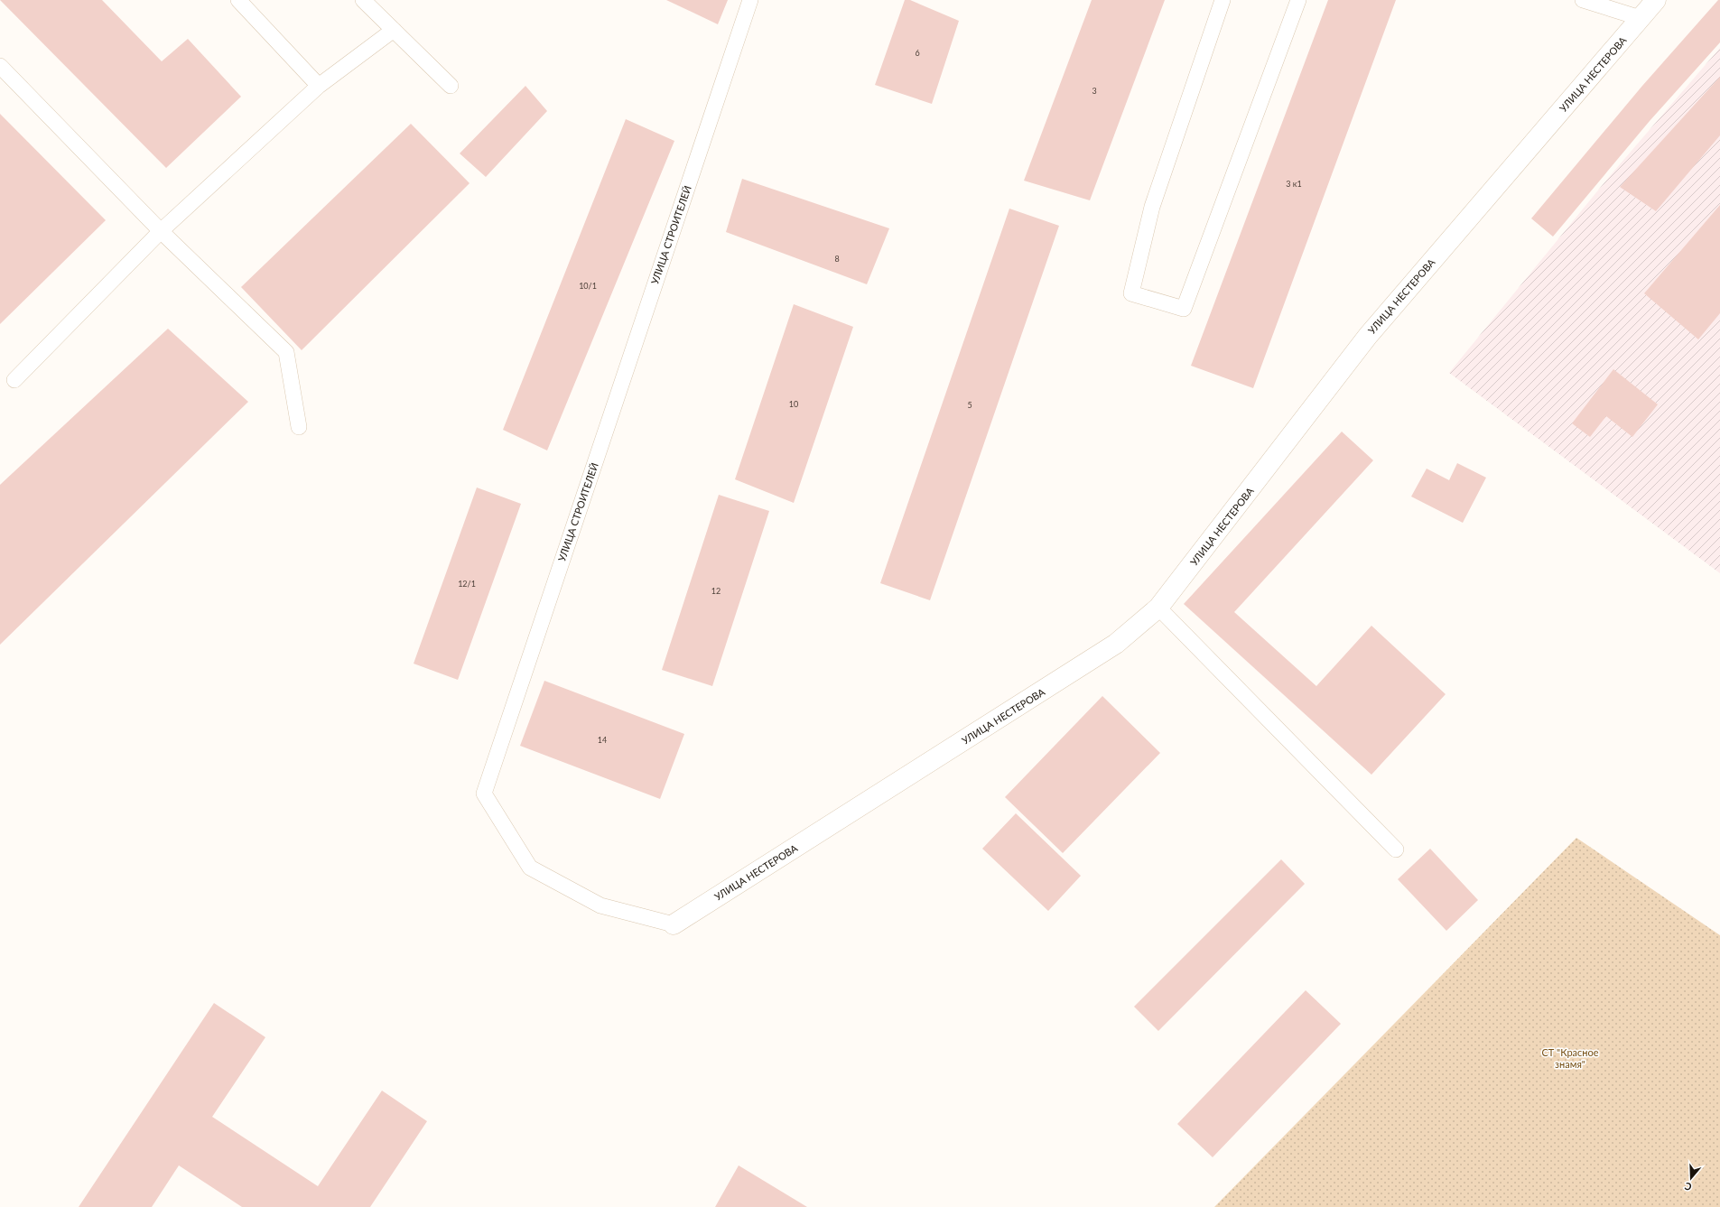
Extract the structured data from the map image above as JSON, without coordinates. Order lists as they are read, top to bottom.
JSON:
{
  "streets": {
    "street": ["УЛИЦА НЕСТЕРОВА"],
    "lane": ["УЛИЦА СТРОИТЕЛЕЙ"]
  },
  "crossings": [
    ["УЛИЦА НЕСТЕРОВА", "УЛИЦА СТРОИТЕЛЕЙ"]
  ],
  "parks": ["СТ \"Красное знамя\""],
  "house_numbers": [
    "6",
    "3",
    "3 к1",
    "8",
    "10/1",
    "10",
    "5",
    "12/1",
    "12",
    "14"
  ],
  "north": "bottom"
}
